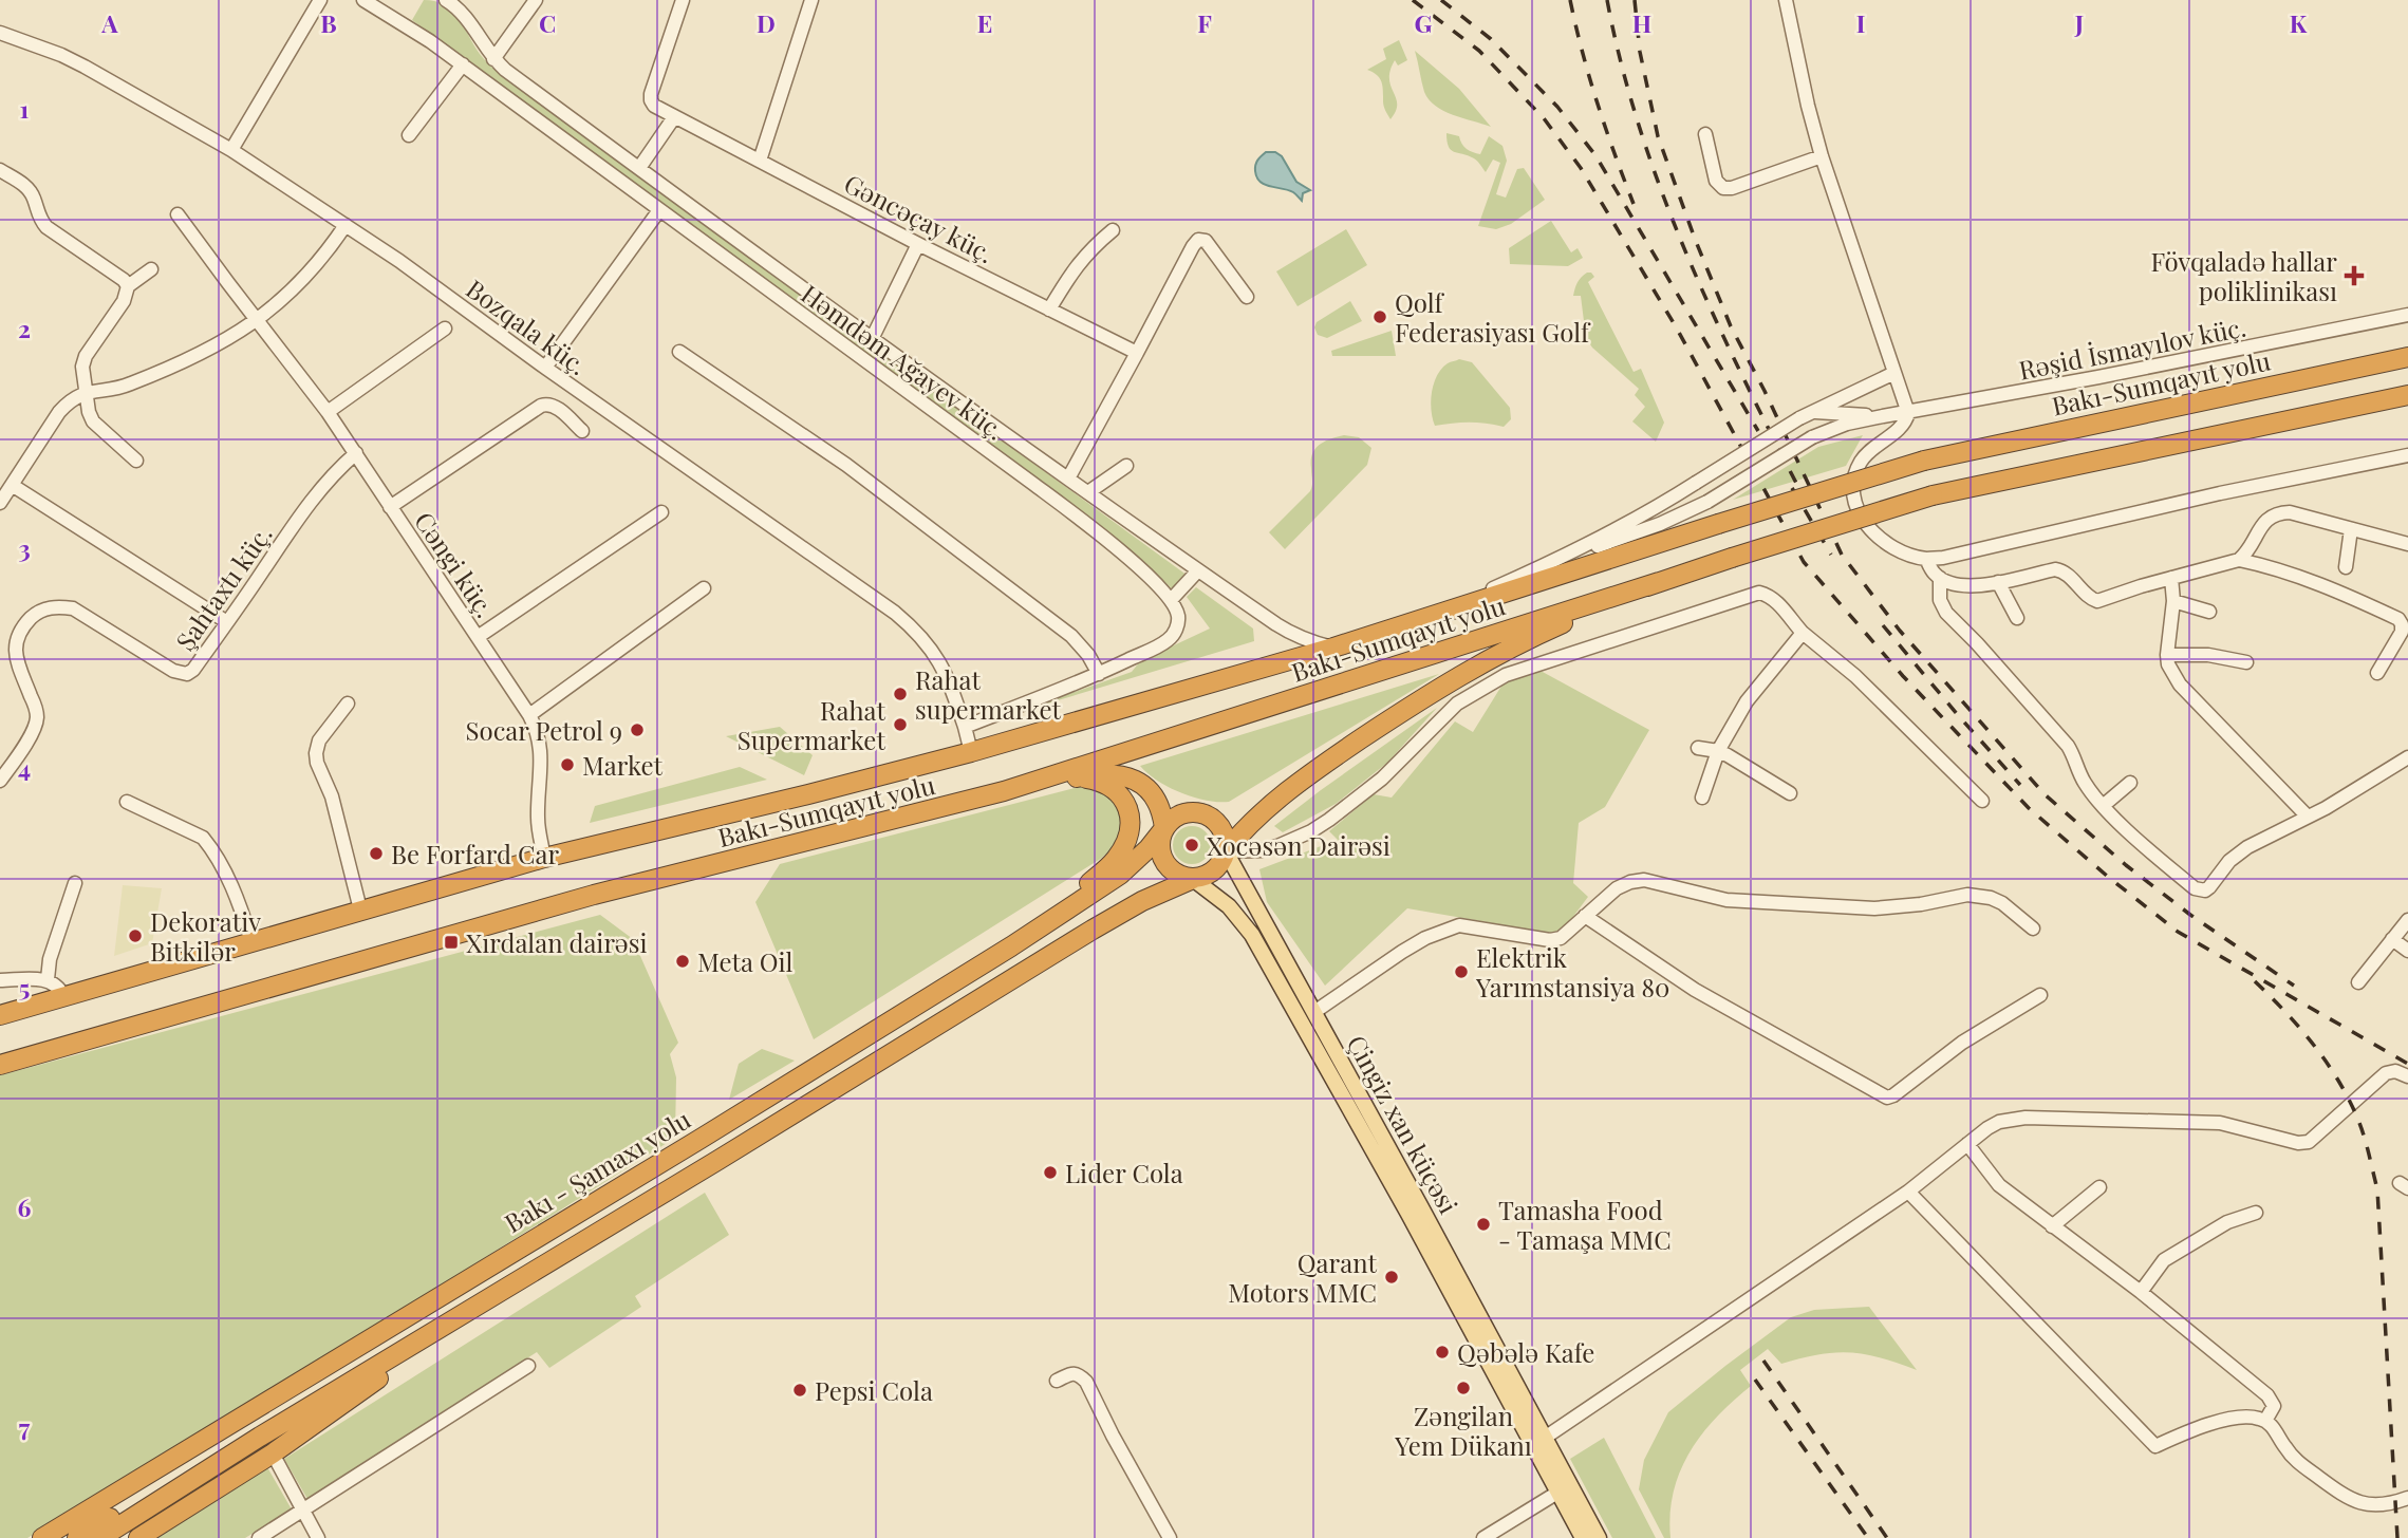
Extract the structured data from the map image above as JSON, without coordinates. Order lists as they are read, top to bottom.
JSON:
{
  "streets": {
    "highway": ["Bakı-Sumqayıt yolu", "Bakı - Şamaxı yolu"],
    "main road": ["Çingiz xan küçəsi"],
    "street": [
      "Gəncəçay küç.",
      "Bozqala küç.",
      "Rəşid İsmayılov küç.",
      "Həmdəm Ağayev küç.",
      "Cəngi küç.",
      "Şahtaxtı küç."
    ]
  },
  "crossings": [
    ["Bakı-Sumqayıt yolu", "Cəngi küç."],
    ["Cəngi küç.", "Şahtaxtı küç."],
    ["Çingiz xan küçəsi", "Bakı - Şamaxı yolu"]
  ],
  "places": {
    "health": ["Fövqaladə hallar poliklinikası"],
    "other": [
      "Qolf Federasiyası Golf",
      "Rahat supermarket",
      "Rahat Supermarket",
      "Socar Petrol 9",
      "Market",
      "Xocəsən Dairəsi",
      "Be Forfard Car",
      "Dekorativ Bitkilər",
      "Meta Oil",
      "Elektrik Yarımstansiya 80",
      "Lider Cola",
      "Tamasha Food - Tamaşa MMC",
      "Qarant Motors MMC",
      "Qəbələ Kafe",
      "Zəngilan Yem Dükanı",
      "Pepsi Cola"
    ],
    "transit": ["Xırdalan dairəsi"]
  },
  "grid": {
    "columns": [
      "A",
      "B",
      "C",
      "D",
      "E",
      "F",
      "G",
      "H",
      "I",
      "J",
      "K"
    ],
    "rows": [
      "1",
      "2",
      "3",
      "4",
      "5",
      "6",
      "7"
    ]
  }
}
